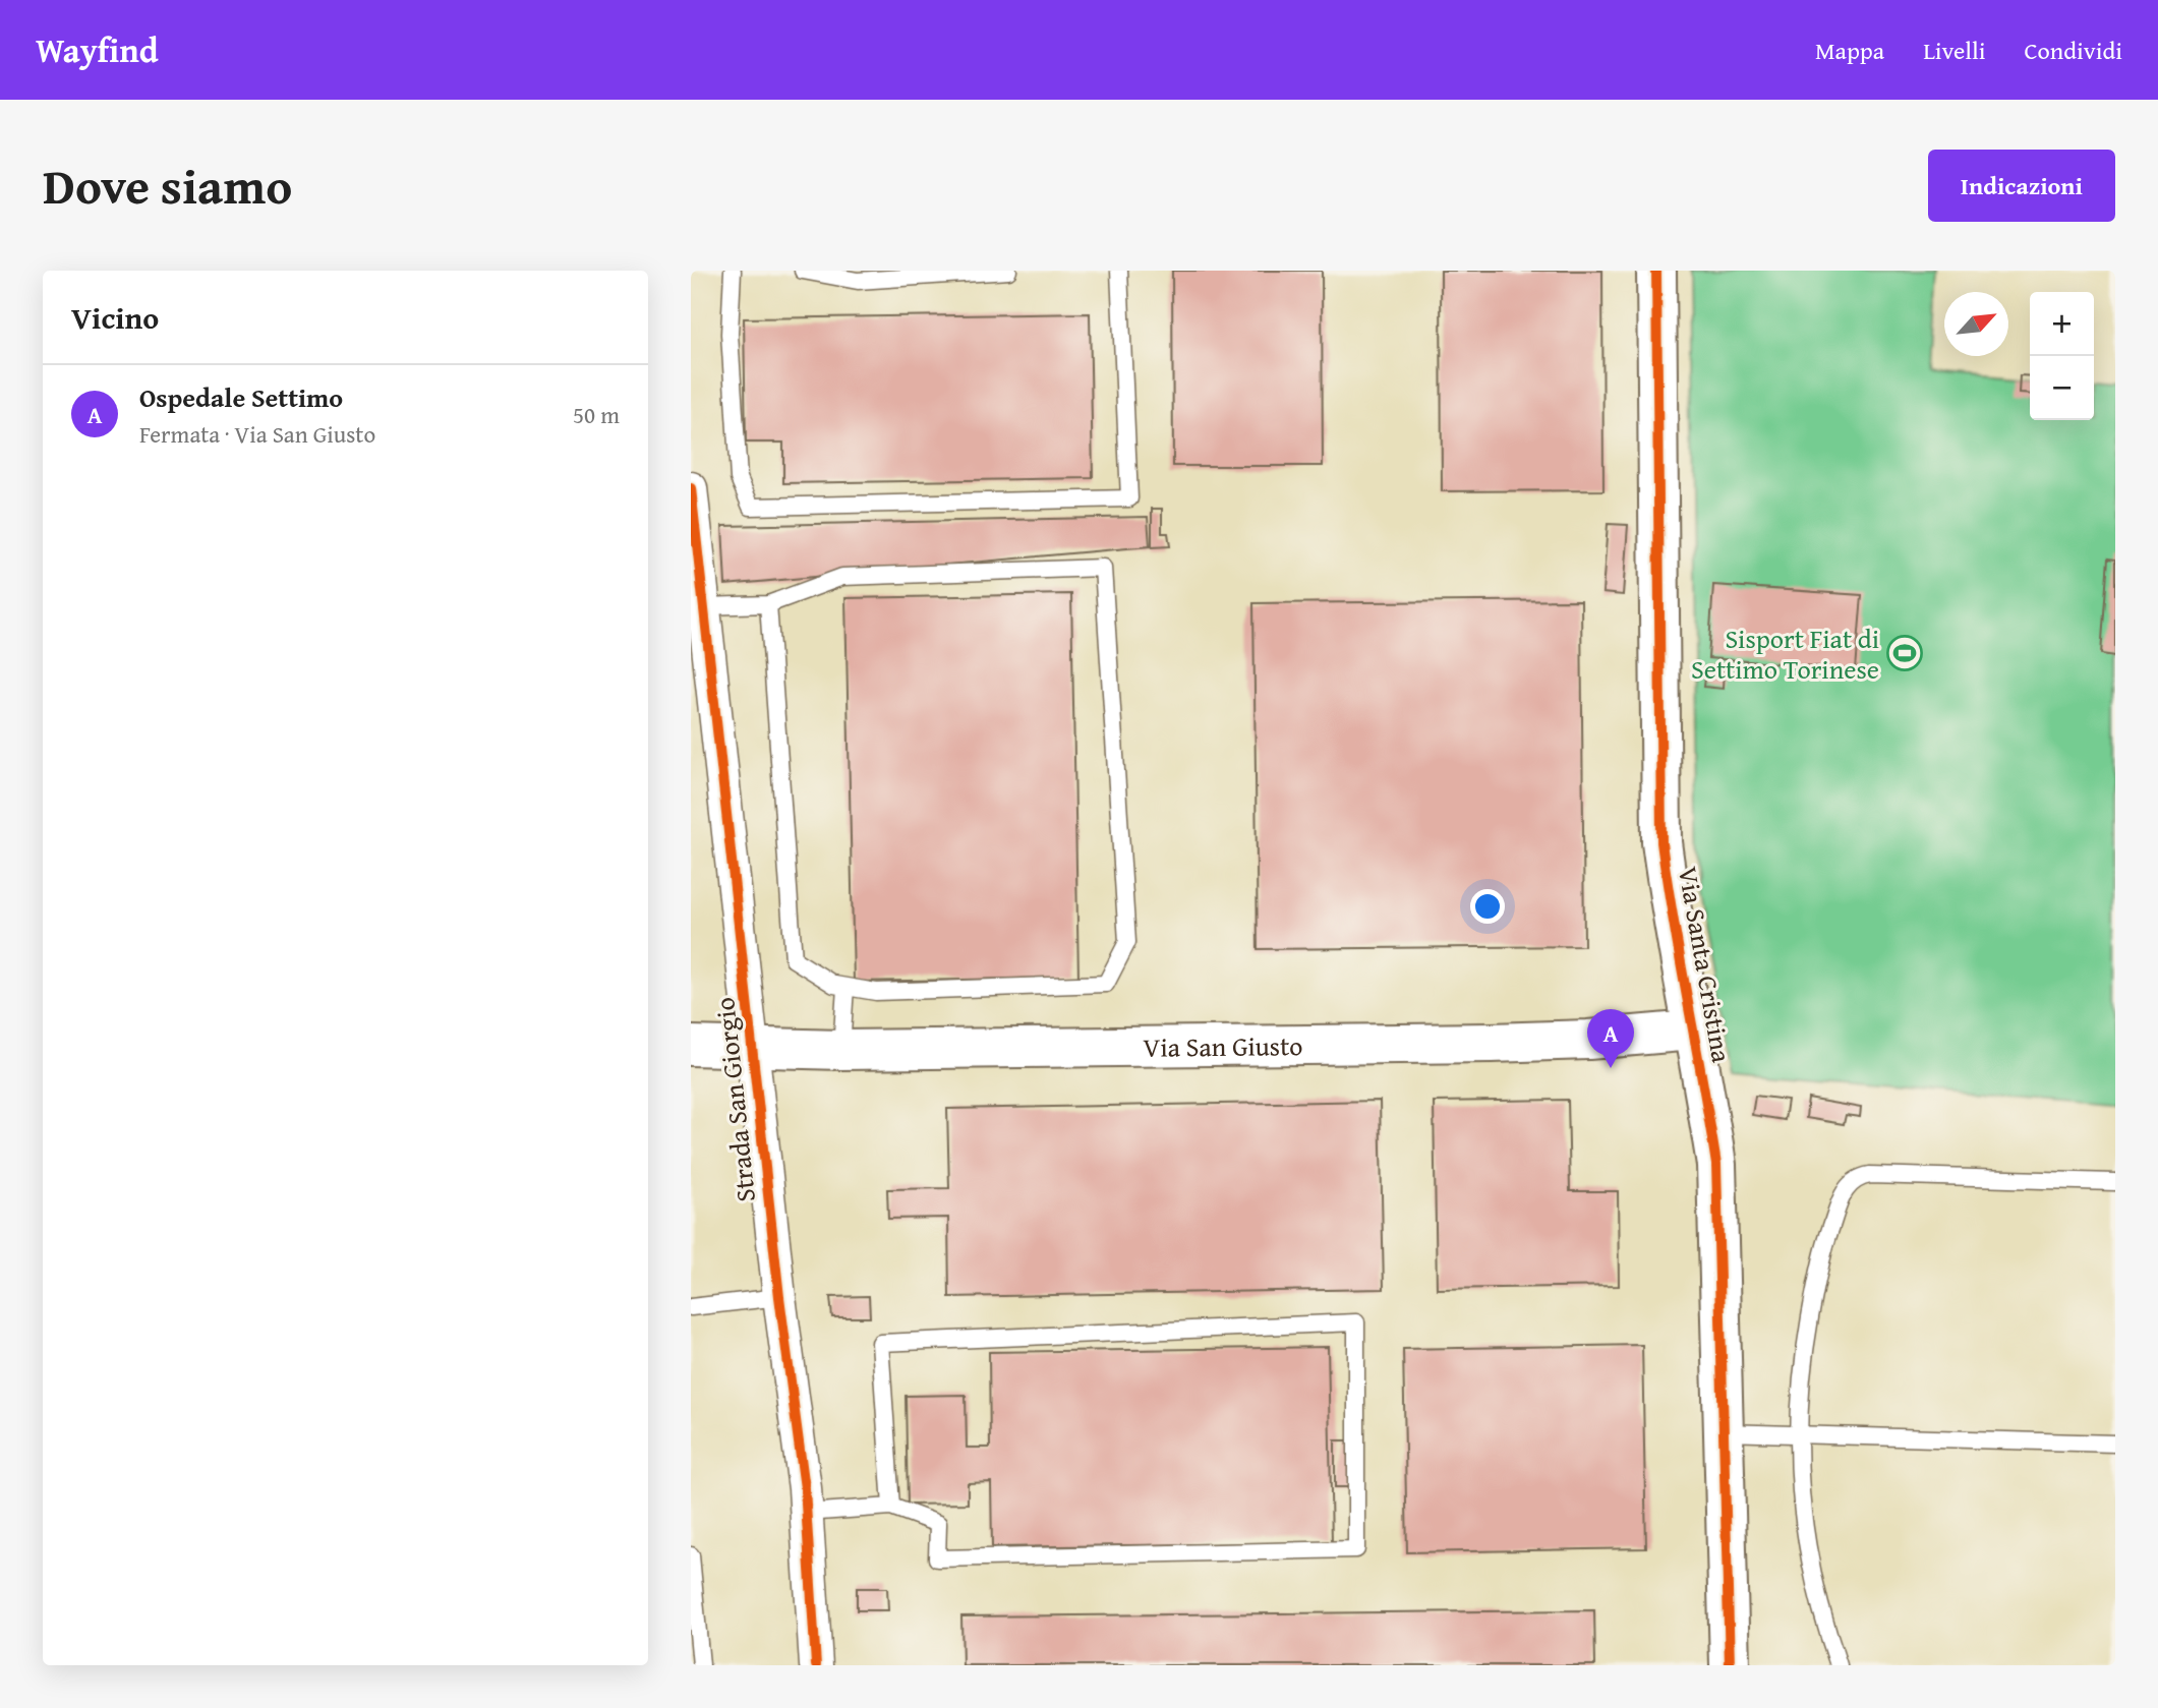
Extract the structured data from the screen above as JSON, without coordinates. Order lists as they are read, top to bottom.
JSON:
{
  "streets": {
    "street": ["Via Santa Cristina", "Via San Giusto", "Strada San Giorgio"]
  },
  "crossings": [
    ["Via Santa Cristina", "Via San Giusto"],
    ["Via San Giusto", "Strada San Giorgio"]
  ],
  "places": {
    "sports": ["Sisport Fiat di Settimo Torinese"]
  },
  "north": "top right",
  "page": {
    "header": "Wayfind",
    "nav": ["Mappa", "Livelli", "Condividi"],
    "title": "Dove siamo",
    "buttons": "Indicazioni",
    "heading": "Vicino",
    "map_buttons": ["+", "−"],
    "list": [
      {
        "mark": "A",
        "name": "Ospedale Settimo",
        "note": "Fermata · Via San Giusto",
        "value": "50 m"
      }
    ],
    "pins": "A"
  }
}
